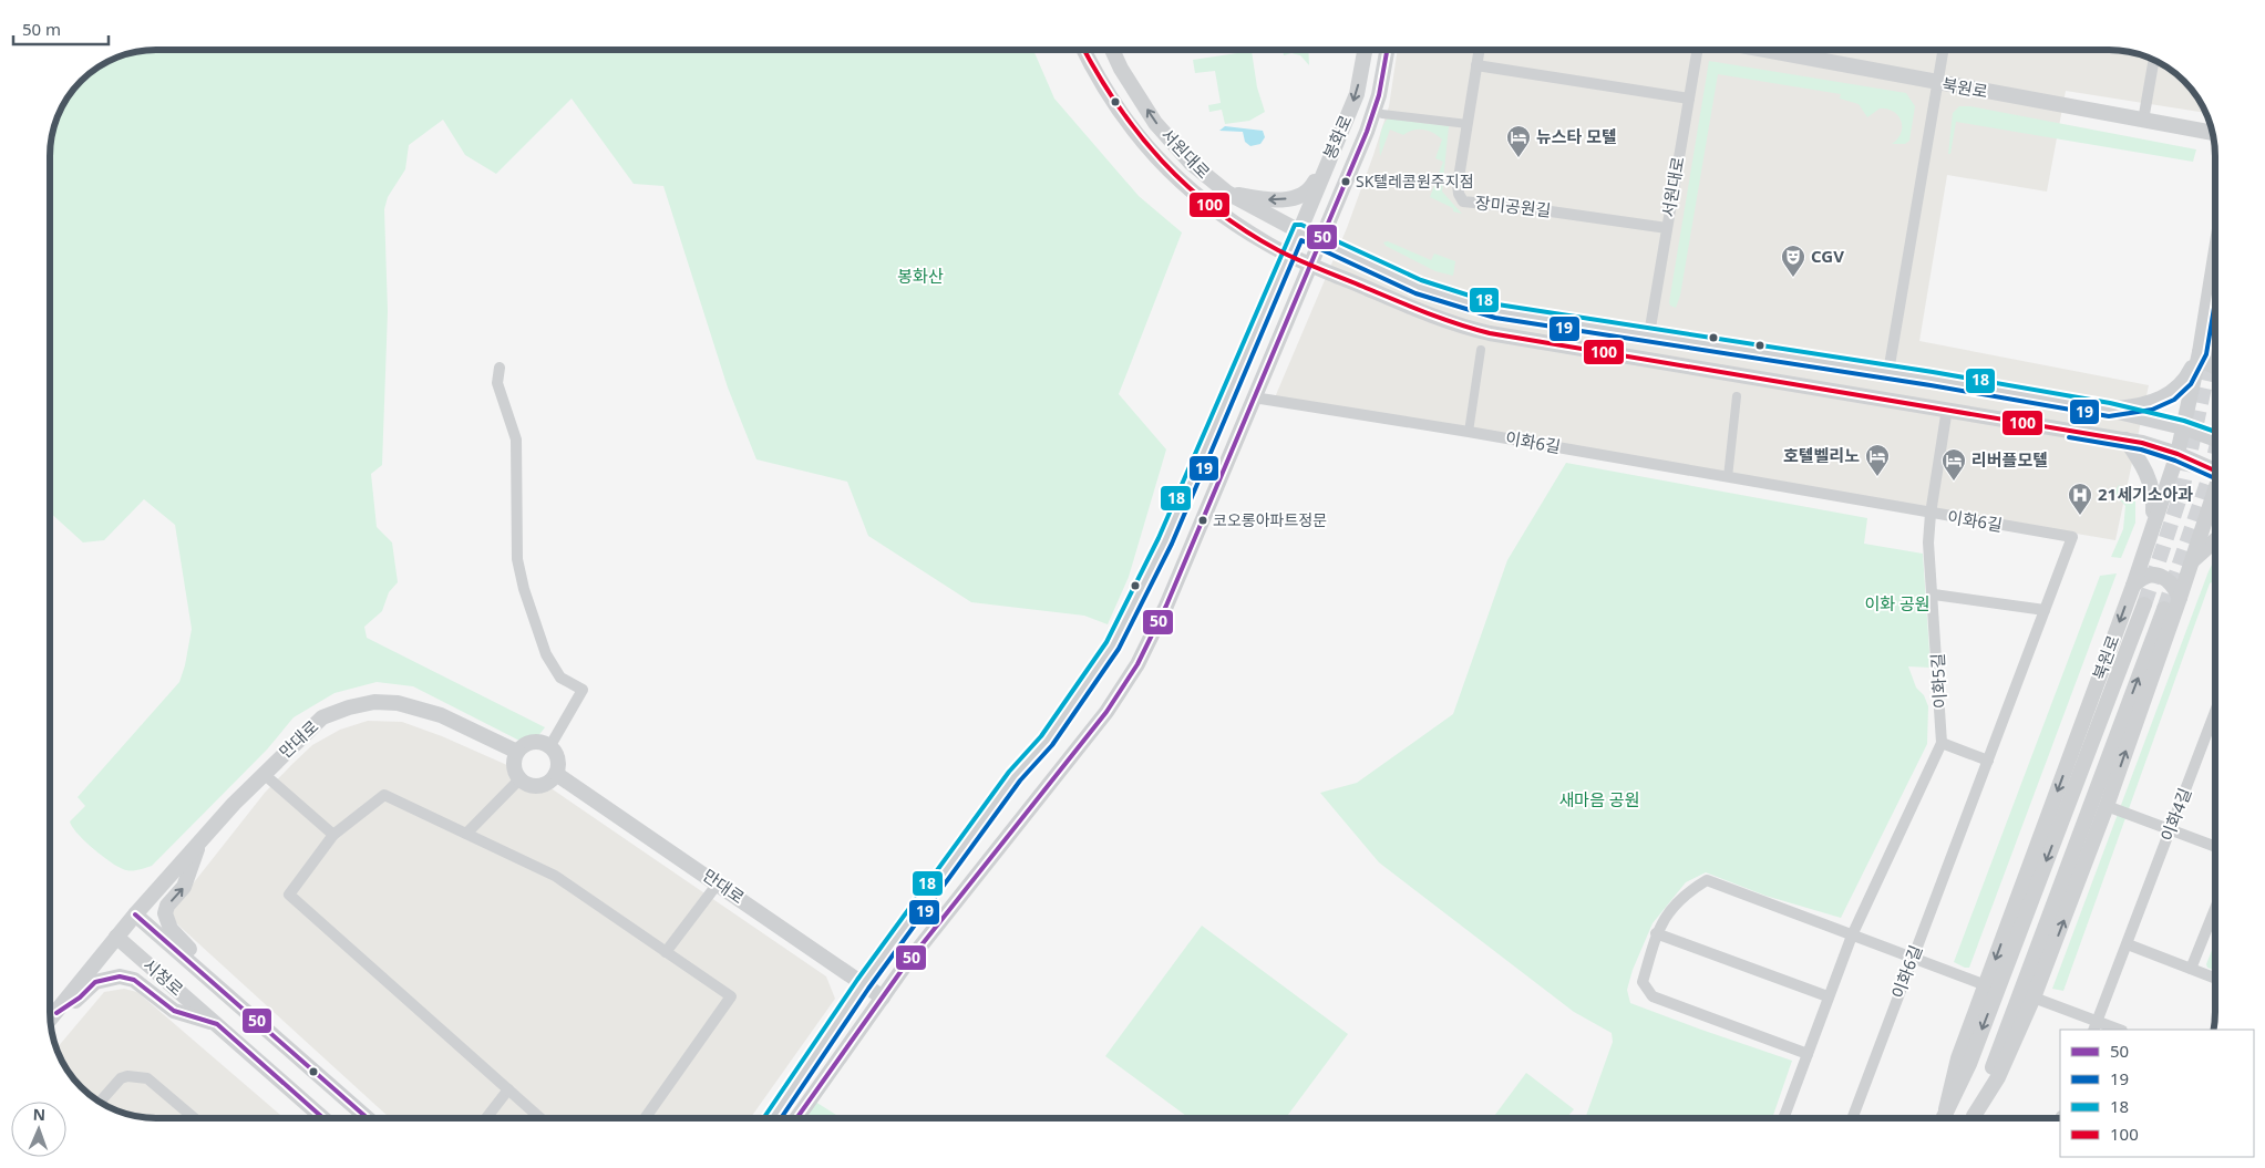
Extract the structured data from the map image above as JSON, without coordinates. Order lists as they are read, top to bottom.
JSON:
{
  "streets": {
    "street": [
      "북원로",
      "봉화로",
      "서원대로",
      "장미공원길",
      "이화6길",
      "이화5길",
      "만대로",
      "이화4길",
      "시청로"
    ]
  },
  "crossings": [
    ["봉화로", "서원대로"],
    ["봉화로", "이화6길"],
    ["봉화로", "만대로"],
    ["서원대로", "장미공원길"],
    ["이화6길", "이화5길"],
    ["만대로", "시청로"]
  ],
  "parks": ["봉화산", "이화 공원", "새마음 공원"],
  "places": {
    "hotel": ["뉴스타 모텔", "호텔벨리노", "리버플모텔"],
    "other": ["SK텔레콤원주지점", "코오롱아파트정문"],
    "theatre": ["CGV"],
    "hospital": ["21세기소아과"]
  },
  "lines": [
    "transit line 50",
    "transit line 100",
    "transit line 18",
    "transit line 19"
  ],
  "legend": [
    "50",
    "19",
    "18",
    "100"
  ],
  "scale_bar": "50 m",
  "north": "top"
}
